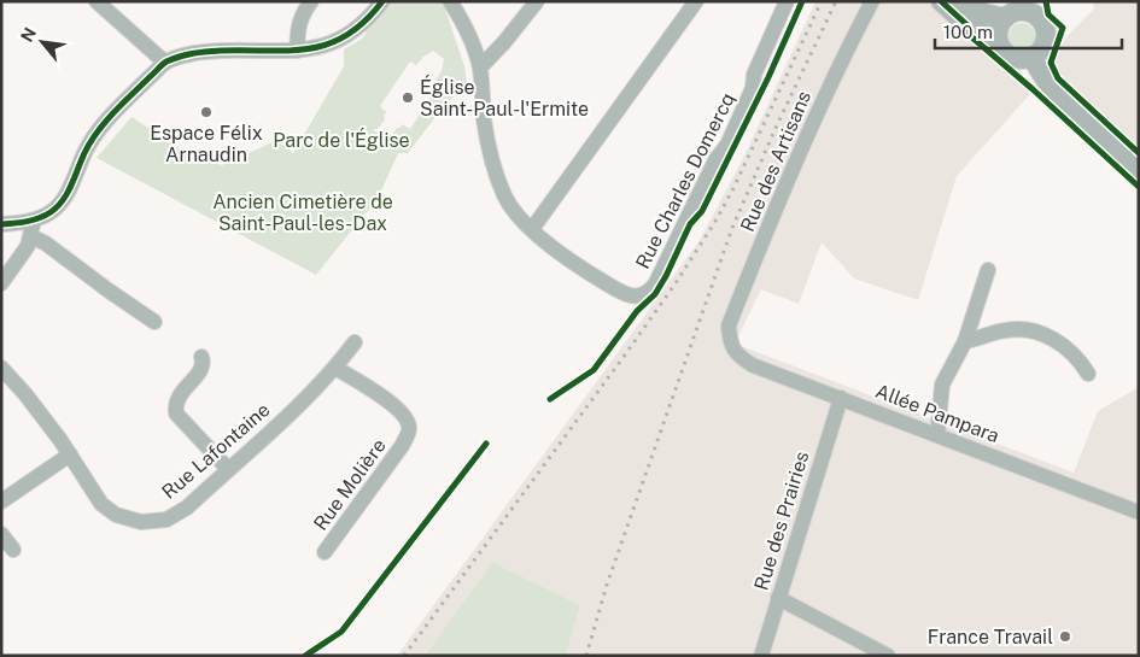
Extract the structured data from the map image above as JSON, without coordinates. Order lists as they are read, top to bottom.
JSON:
{
  "streets": {
    "street": [
      "Rue des Artisans",
      "Rue Charles Domercq",
      "Allée Pampara",
      "Rue Lafontaine",
      "Rue Molière",
      "Rue des Prairies"
    ]
  },
  "crossings": [
    ["Rue des Artisans", "Allée Pampara"],
    ["Allée Pampara", "Rue des Prairies"],
    ["Rue Lafontaine", "Rue Molière"]
  ],
  "parks": ["Parc de l'Église", "Ancien Cimetière de Saint-Paul-les-Dax"],
  "places": ["Église Saint-Paul-l'Ermite", "Espace Félix Arnaudin", "France Travail"],
  "scale_bar": "100 m",
  "north": "top left"
}
